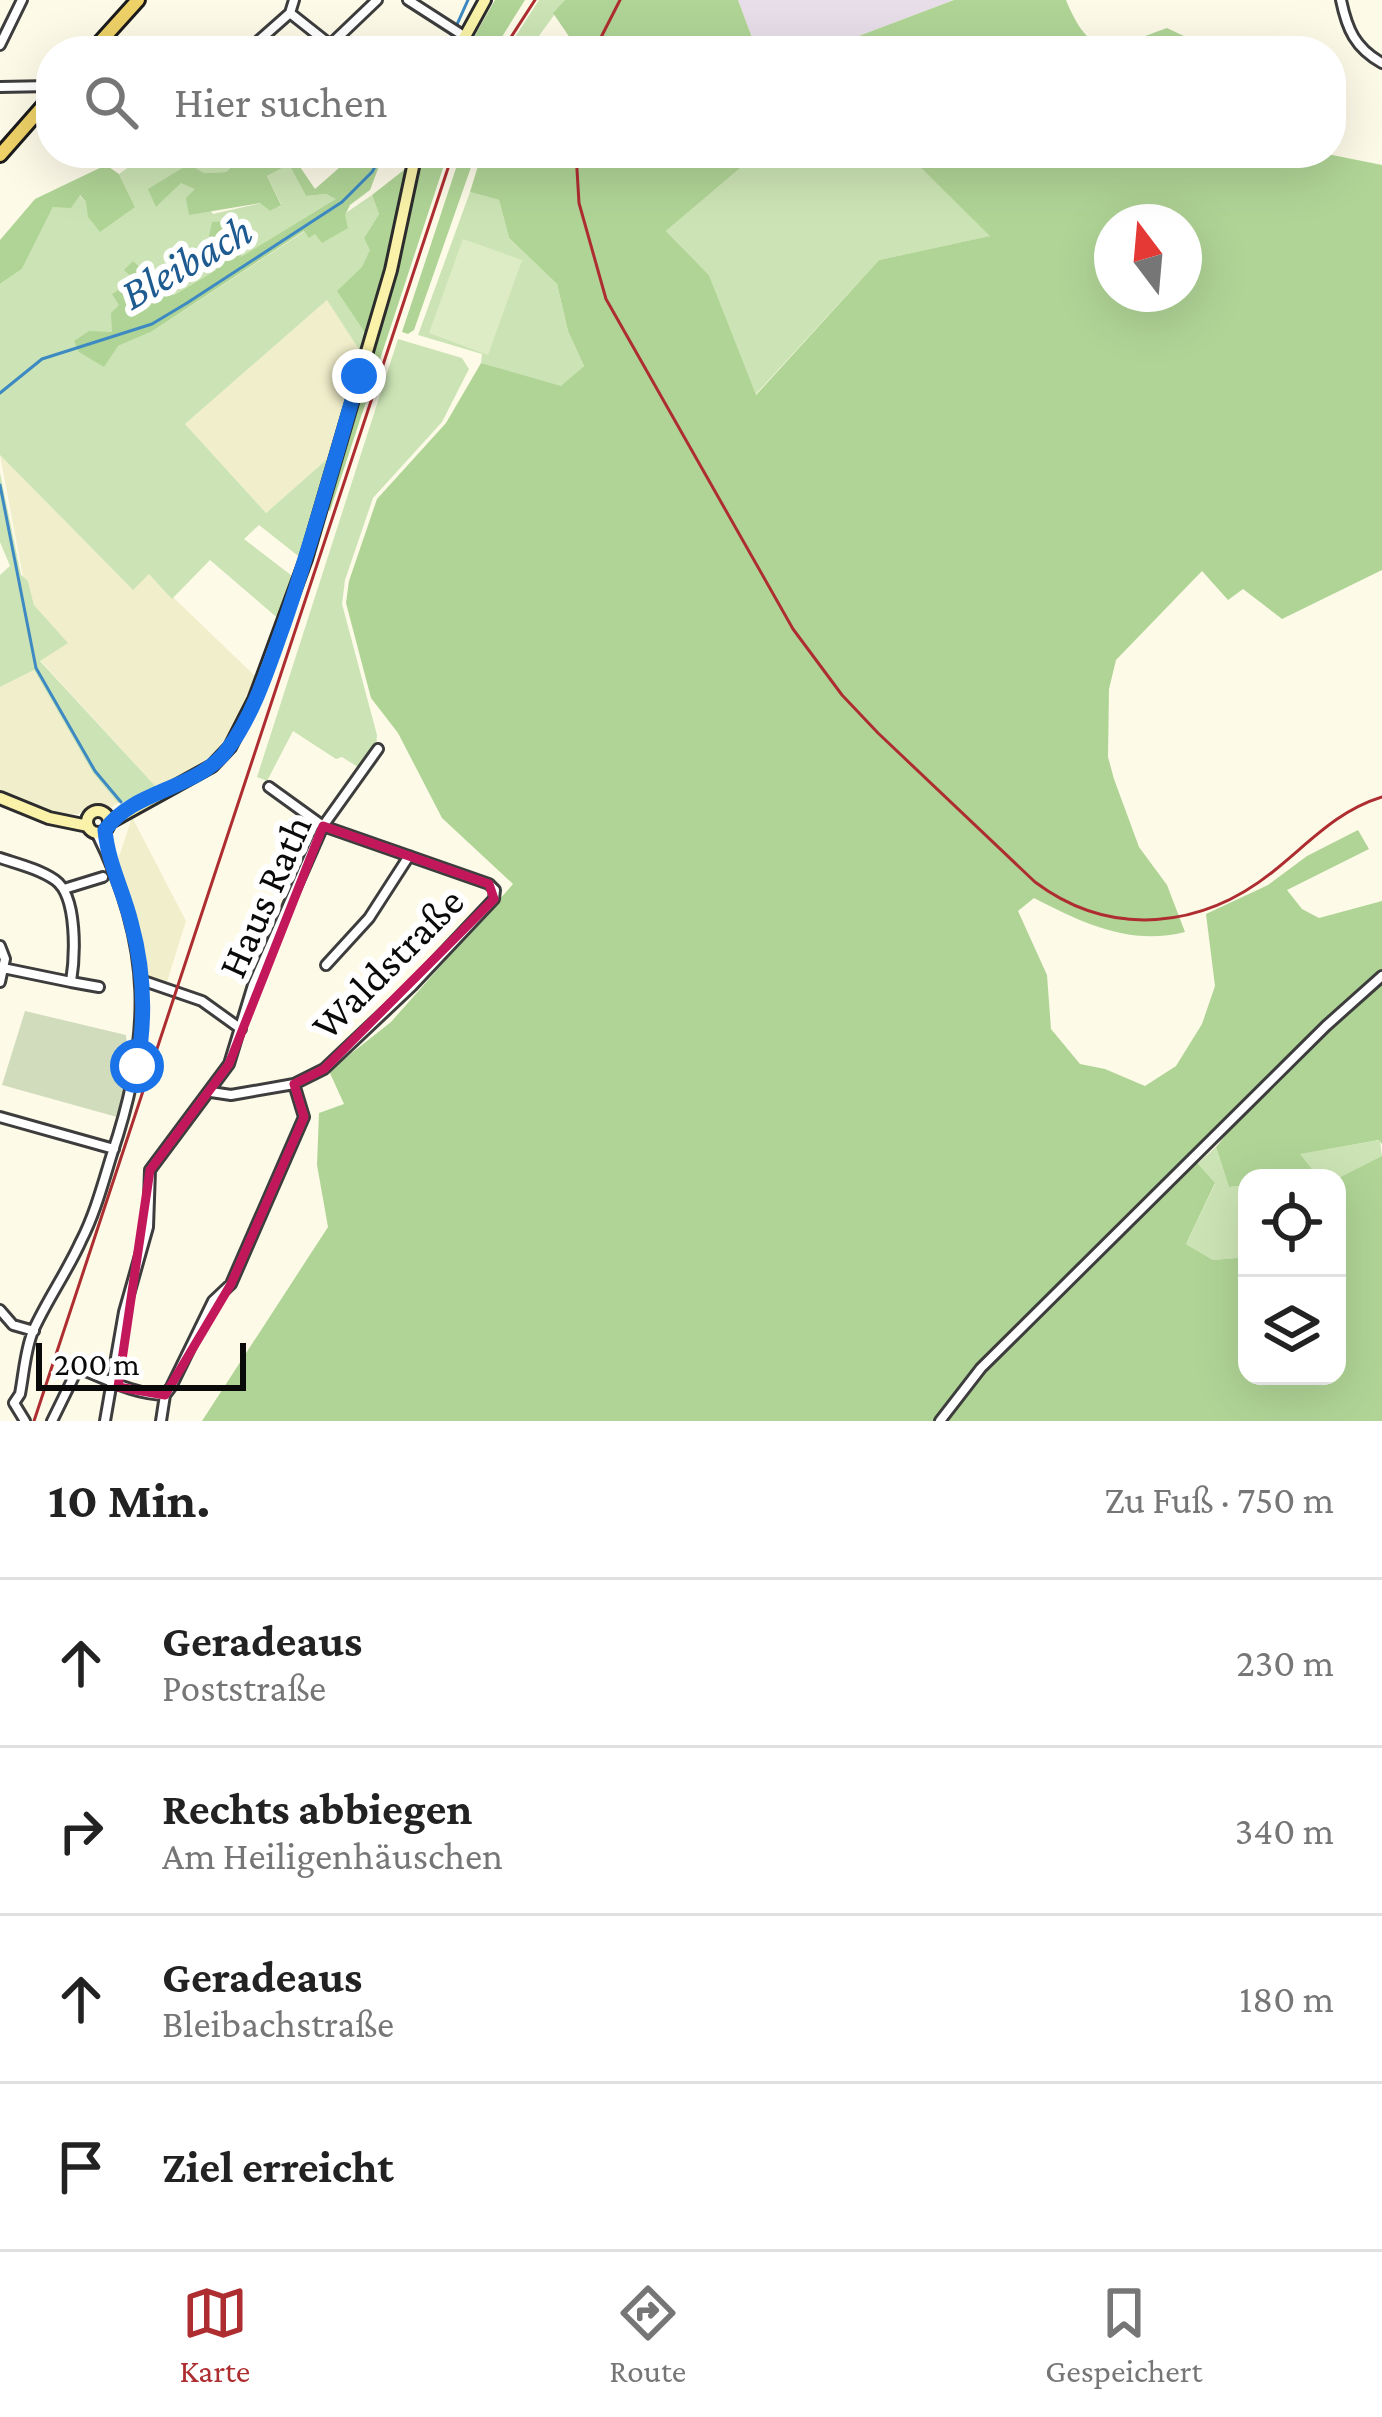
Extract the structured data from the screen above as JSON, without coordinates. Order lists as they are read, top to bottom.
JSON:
{
  "streets": {
    "street": ["Haus Rath", "Waldstraße"]
  },
  "crossings": [
    ["Haus Rath", "Waldstraße"]
  ],
  "water": ["Bleibach"],
  "scale_bar": "200 m",
  "north": "top",
  "page": {
    "search": "Hier suchen",
    "scale": "200 m",
    "heading": ["10 Min.", "Zu Fuß · 750 m"],
    "list": [
      ["Geradeaus", "Poststraße", "230 m"],
      ["Rechts abbiegen", "Am Heiligenhäuschen", "340 m"],
      ["Geradeaus", "Bleibachstraße", "180 m"],
      "Ziel erreicht"
    ],
    "nav": ["Karte", "Route", "Gespeichert"]
  }
}
